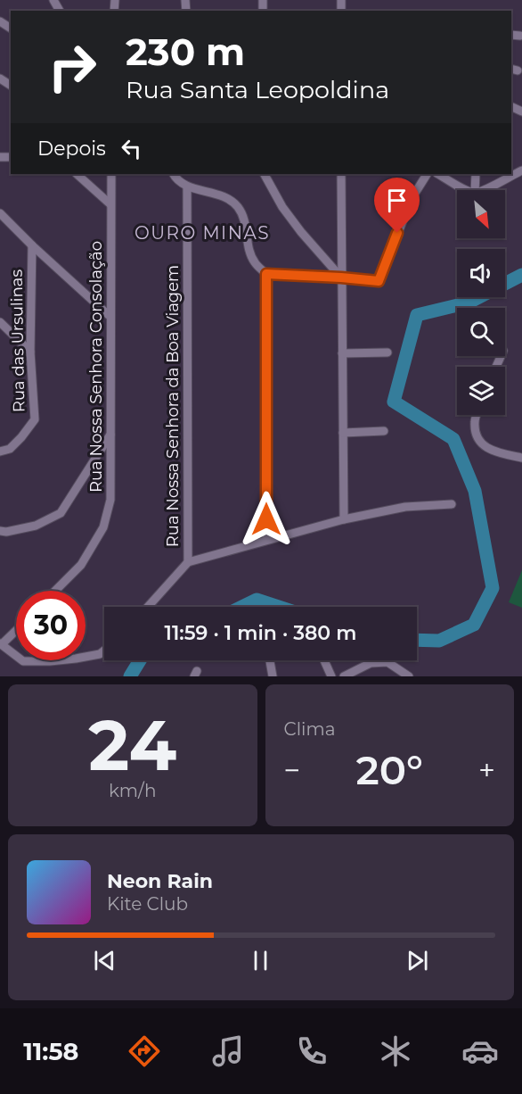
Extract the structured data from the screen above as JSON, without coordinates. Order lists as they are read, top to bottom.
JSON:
{
  "streets": {
    "street": ["Rua das Ursulinas", "Rua Nossa Senhora Consolação", "Rua Nossa Senhora da Boa Viagem"]
  },
  "districts": ["OURO MINAS"],
  "north": "bottom right",
  "page": {
    "turn": ["230 m", "Rua Santa Leopoldina"],
    "then": "Depois",
    "limit": "30",
    "trip": "11:59 · 1 min · 380 m",
    "tile": [
      ["24", "km/h"],
      "Clima"
    ],
    "heat": ["−", "20°", "+"],
    "song": ["Neon Rain", "Kite Club"],
    "tabs": "11:58"
  }
}
